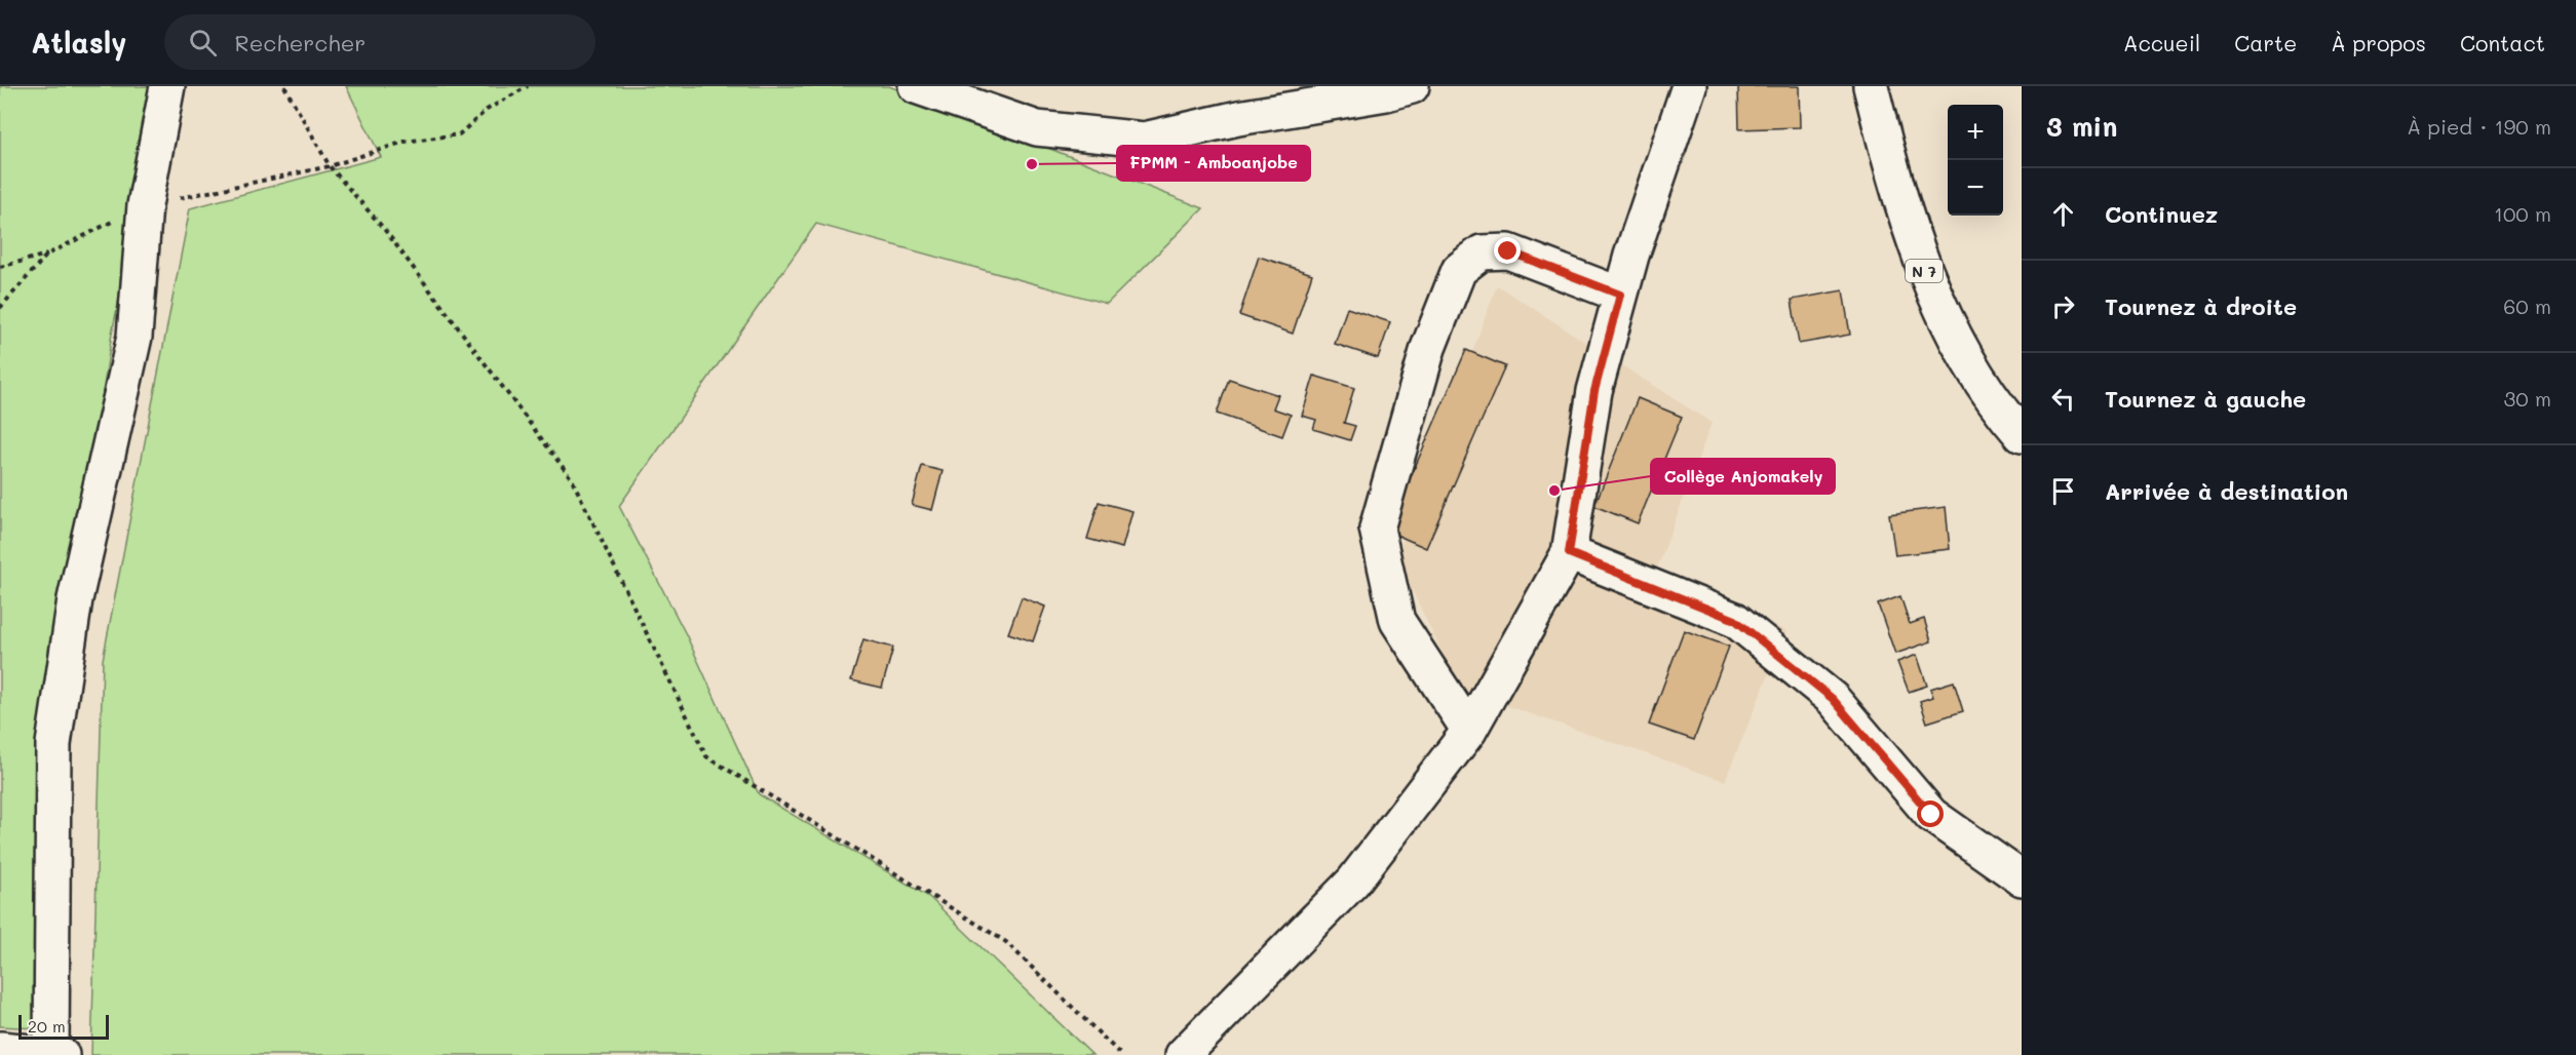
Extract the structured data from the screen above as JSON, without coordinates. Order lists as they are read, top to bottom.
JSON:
{
  "streets": {
    "street": ["N 7"]
  },
  "places": ["FPMM - Amboanjobe", "Collège Anjomakely"],
  "scale_bar": "20 m",
  "page": {
    "header": "Atlasly",
    "search": "Rechercher",
    "nav": [
      "Accueil",
      "Carte",
      "À propos",
      "Contact"
    ],
    "heading": ["3 min", "À pied · 190 m"],
    "map_buttons": ["+", "−"],
    "list": [
      ["Continuez", "100 m"],
      ["Tournez à droite", "60 m"],
      ["Tournez à gauche", "30 m"],
      "Arrivée à destination"
    ],
    "scale": "20 m"
  }
}
